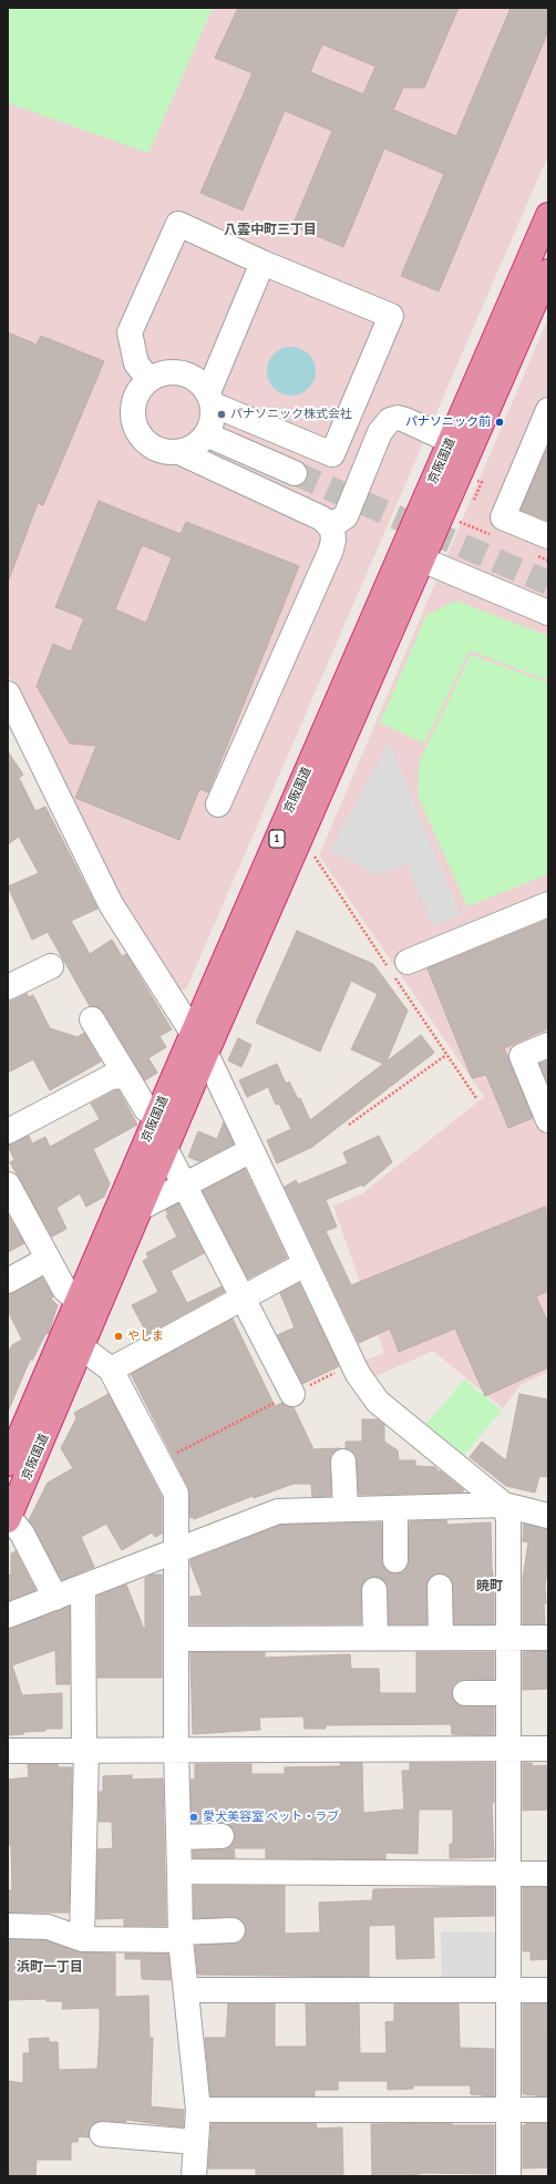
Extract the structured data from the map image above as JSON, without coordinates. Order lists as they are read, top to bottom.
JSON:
{
  "streets": {
    "highway": ["京阪国道", "1"]
  },
  "districts": ["八雲中町三丁目", "暁町", "浜町一丁目"],
  "places": [
    "パナソニック株式会社",
    "パナソニック前",
    "やしま",
    "愛犬美容室 ペット・ラブ"
  ]
}
